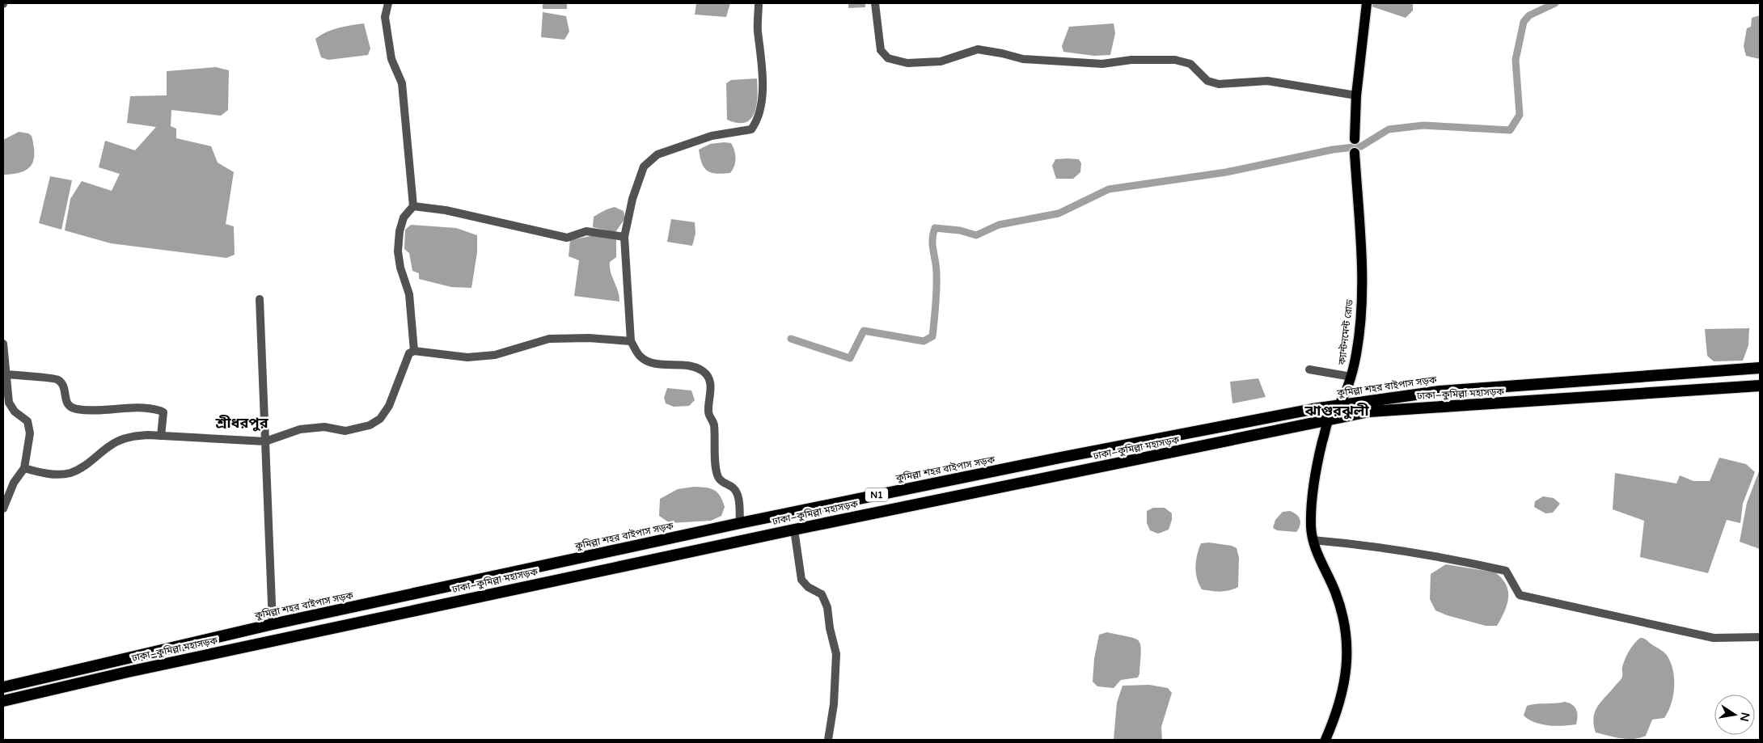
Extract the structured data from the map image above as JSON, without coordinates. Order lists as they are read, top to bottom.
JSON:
{
  "streets": {
    "highway": ["কুমিল্লা শহর বাইপাস সড়ক", "ঢাকা–কুমিল্লা মহাসড়ক", "N1"],
    "main road": ["ক্যান্টনমেন্ট রোড"]
  },
  "crossings": [
    ["ক্যান্টনমেন্ট রোড", "কুমিল্লা শহর বাইপাস সড়ক"],
    ["ক্যান্টনমেন্ট রোড", "ঢাকা–কুমিল্লা মহাসড়ক"]
  ],
  "districts": ["ঝাগুরঝুলী", "শ্রীধরপুর"],
  "north": "right"
}
